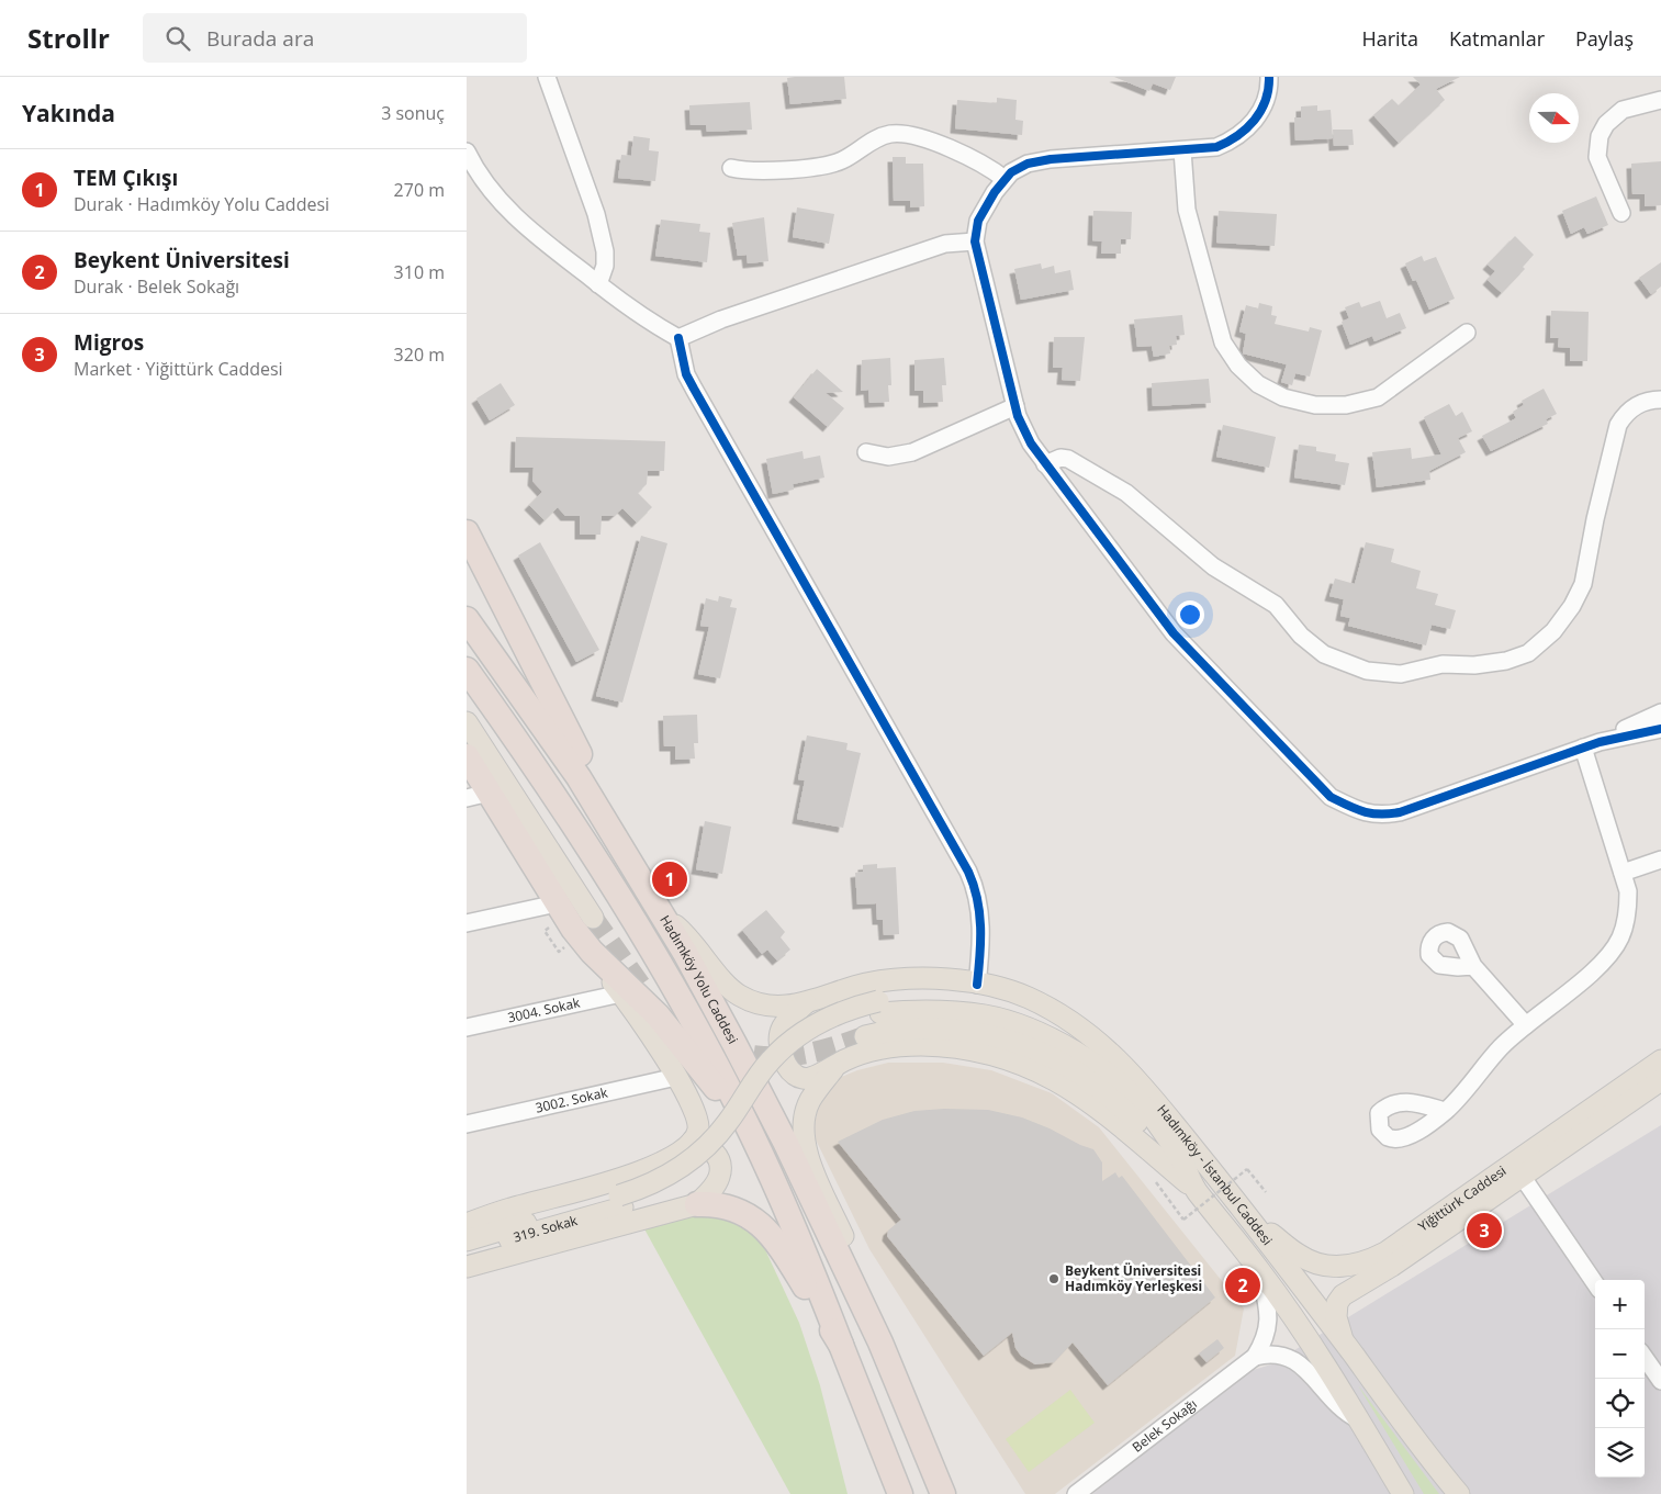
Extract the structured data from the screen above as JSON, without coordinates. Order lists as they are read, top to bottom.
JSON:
{
  "streets": {
    "highway": ["Hadımköy Yolu Caddesi"],
    "main road": ["Hadımköy - İstanbul Caddesi", "Yiğittürk Caddesi", "319. Sokak"],
    "street": ["3004. Sokak", "3002. Sokak", "Belek Sokağı"]
  },
  "crossings": [
    ["Hadımköy - İstanbul Caddesi", "Yiğittürk Caddesi"],
    ["Hadımköy - İstanbul Caddesi", "Belek Sokağı"]
  ],
  "places": ["Beykent Üniversitesi Hadımköy Yerleşkesi"],
  "north": "right",
  "page": {
    "header": "Strollr",
    "search": "Burada ara",
    "nav": ["Harita", "Katmanlar", "Paylaş"],
    "heading": ["Yakında", "3 sonuç"],
    "list": [
      {
        "mark": "1",
        "name": "TEM Çıkışı",
        "note": "Durak · Hadımköy Yolu Caddesi",
        "value": "270 m"
      },
      {
        "mark": "2",
        "name": "Beykent Üniversitesi",
        "note": "Durak · Belek Sokağı",
        "value": "310 m"
      },
      {
        "mark": "3",
        "name": "Migros",
        "note": "Market · Yiğittürk Caddesi",
        "value": "320 m"
      }
    ],
    "pins": ["1", "3", "2"],
    "map_buttons": ["+", "−"]
  }
}
